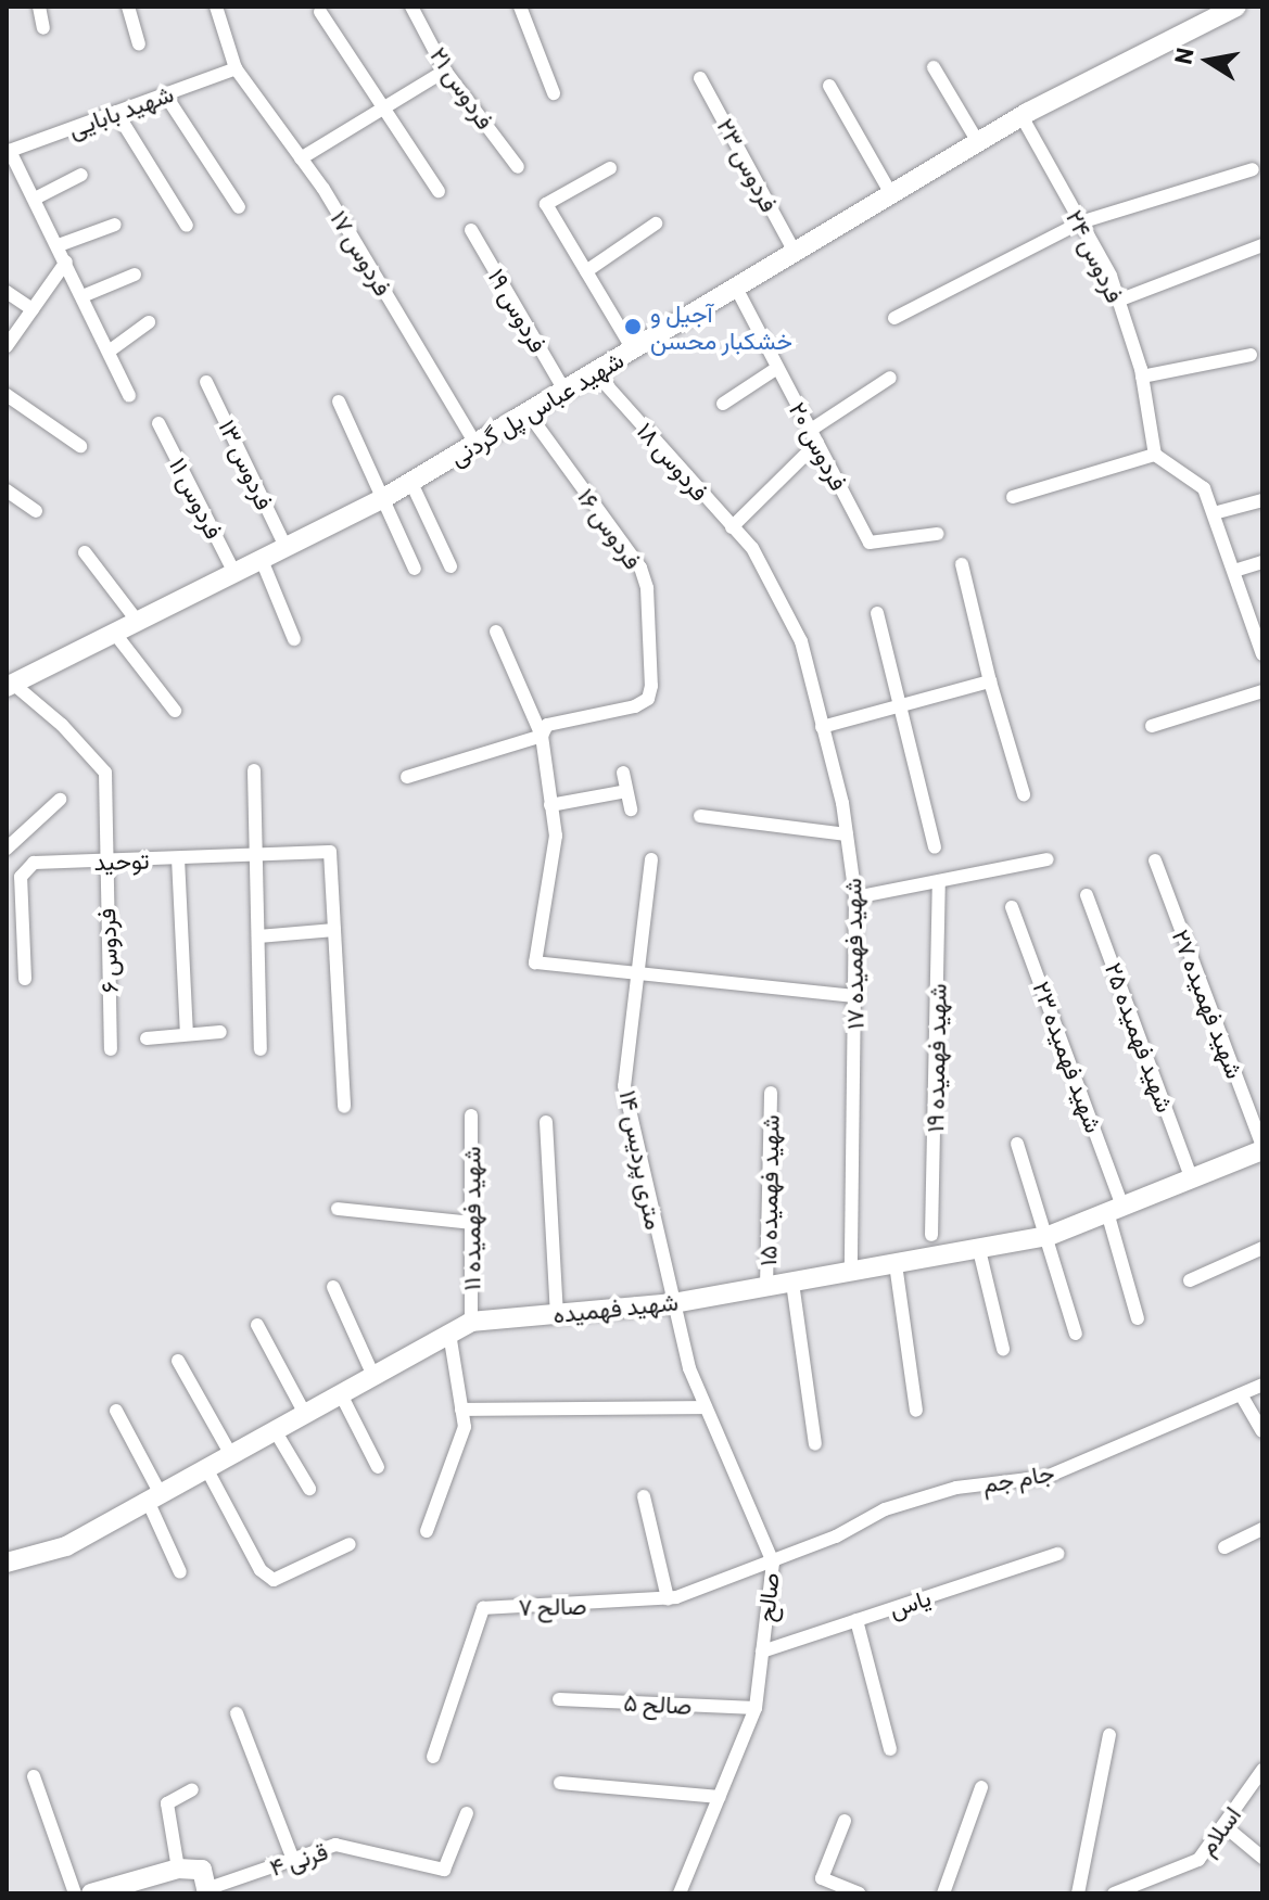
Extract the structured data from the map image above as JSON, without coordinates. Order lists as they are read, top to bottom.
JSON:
{
  "streets": {
    "street": [
      "فردوس ۲۱",
      "شهید بابایی",
      "فردوس ۲۳",
      "فردوس ۱۷",
      "فردوس ۲۴",
      "فردوس ۱۹",
      "شهید عباس پل گردنی",
      "فردوس ۲۰",
      "فردوس ۱۸",
      "فردوس ۱۳",
      "فردوس ۱۱",
      "فردوس ۱۶",
      "توحید",
      "فردوس ۶",
      "شهید فهمیده ۱۷",
      "شهید فهمیده ۲۷",
      "شهید فهمیده ۲۵",
      "شهید فهمیده ۲۳",
      "شهید فهمیده ۱۹",
      "۱۴ متری پردیس",
      "شهید فهمیده ۱۵",
      "شهید فهمیده ۱۱",
      "شهید فهمیده",
      "جام جم",
      "صالح",
      "یاس",
      "صالح ۷",
      "صالح ۵",
      "اسلام",
      "قرنی ۴"
    ]
  },
  "crossings": [
    ["شهید بابایی", "فردوس ۱۷"],
    ["فردوس ۲۳", "شهید عباس پل گردنی"],
    ["فردوس ۱۷", "شهید عباس پل گردنی"],
    ["فردوس ۲۴", "شهید عباس پل گردنی"],
    ["فردوس ۱۹", "شهید عباس پل گردنی"],
    ["شهید عباس پل گردنی", "فردوس ۲۰"],
    ["شهید عباس پل گردنی", "فردوس ۱۸"],
    ["شهید عباس پل گردنی", "فردوس ۱۳"],
    ["شهید عباس پل گردنی", "فردوس ۱۱"],
    ["شهید عباس پل گردنی", "فردوس ۱۶"],
    ["شهید عباس پل گردنی", "فردوس ۶"],
    ["فردوس ۱۸", "شهید فهمیده ۱۷"],
    ["توحید", "فردوس ۶"],
    ["شهید فهمیده ۱۷", "شهید فهمیده"],
    ["شهید فهمیده ۲۷", "شهید فهمیده"],
    ["شهید فهمیده ۲۵", "شهید فهمیده"],
    ["شهید فهمیده ۲۳", "شهید فهمیده"],
    ["۱۴ متری پردیس", "شهید فهمیده"],
    ["۱۴ متری پردیس", "صالح"],
    ["شهید فهمیده ۱۵", "شهید فهمیده"],
    ["شهید فهمیده ۱۱", "شهید فهمیده"],
    ["شهید فهمیده", "صالح"],
    ["جام جم", "صالح"],
    ["جام جم", "صالح ۷"],
    ["صالح", "یاس"],
    ["صالح", "صالح ۷"],
    ["صالح", "صالح ۵"]
  ],
  "places": ["آجیل و خشکبار محسن"],
  "north": "left"
}
